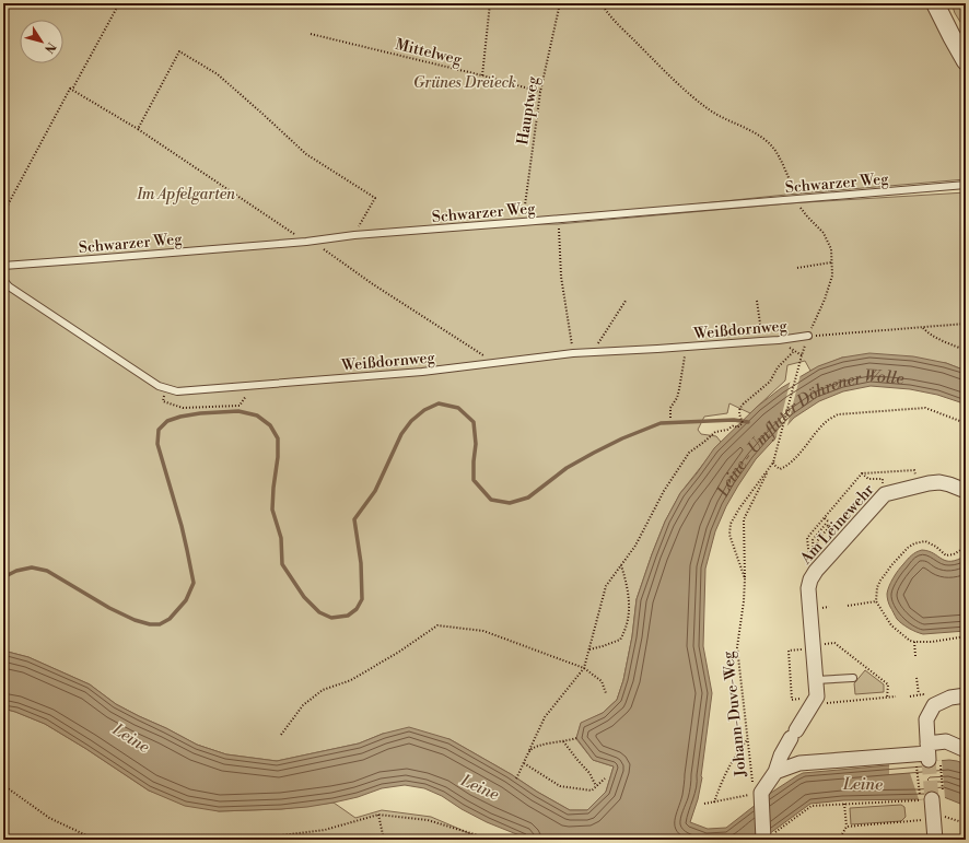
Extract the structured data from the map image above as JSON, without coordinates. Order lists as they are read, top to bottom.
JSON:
{
  "streets": {
    "street": ["Am Leinewehr"],
    "lane": ["Schwarzer Weg", "Weißdornweg"],
    "path": ["Mittelweg", "Hauptweg", "Johann-Duve-Weg"]
  },
  "crossings": [
    ["Mittelweg", "Hauptweg"],
    ["Hauptweg", "Schwarzer Weg"],
    ["Am Leinewehr", "Johann-Duve-Weg"]
  ],
  "water": ["Leine - Umfluter Döhrener Wolle", "Leine"],
  "parks": ["Grünes Dreieck", "Im Apfelgarten"],
  "north": "bottom right"
}
